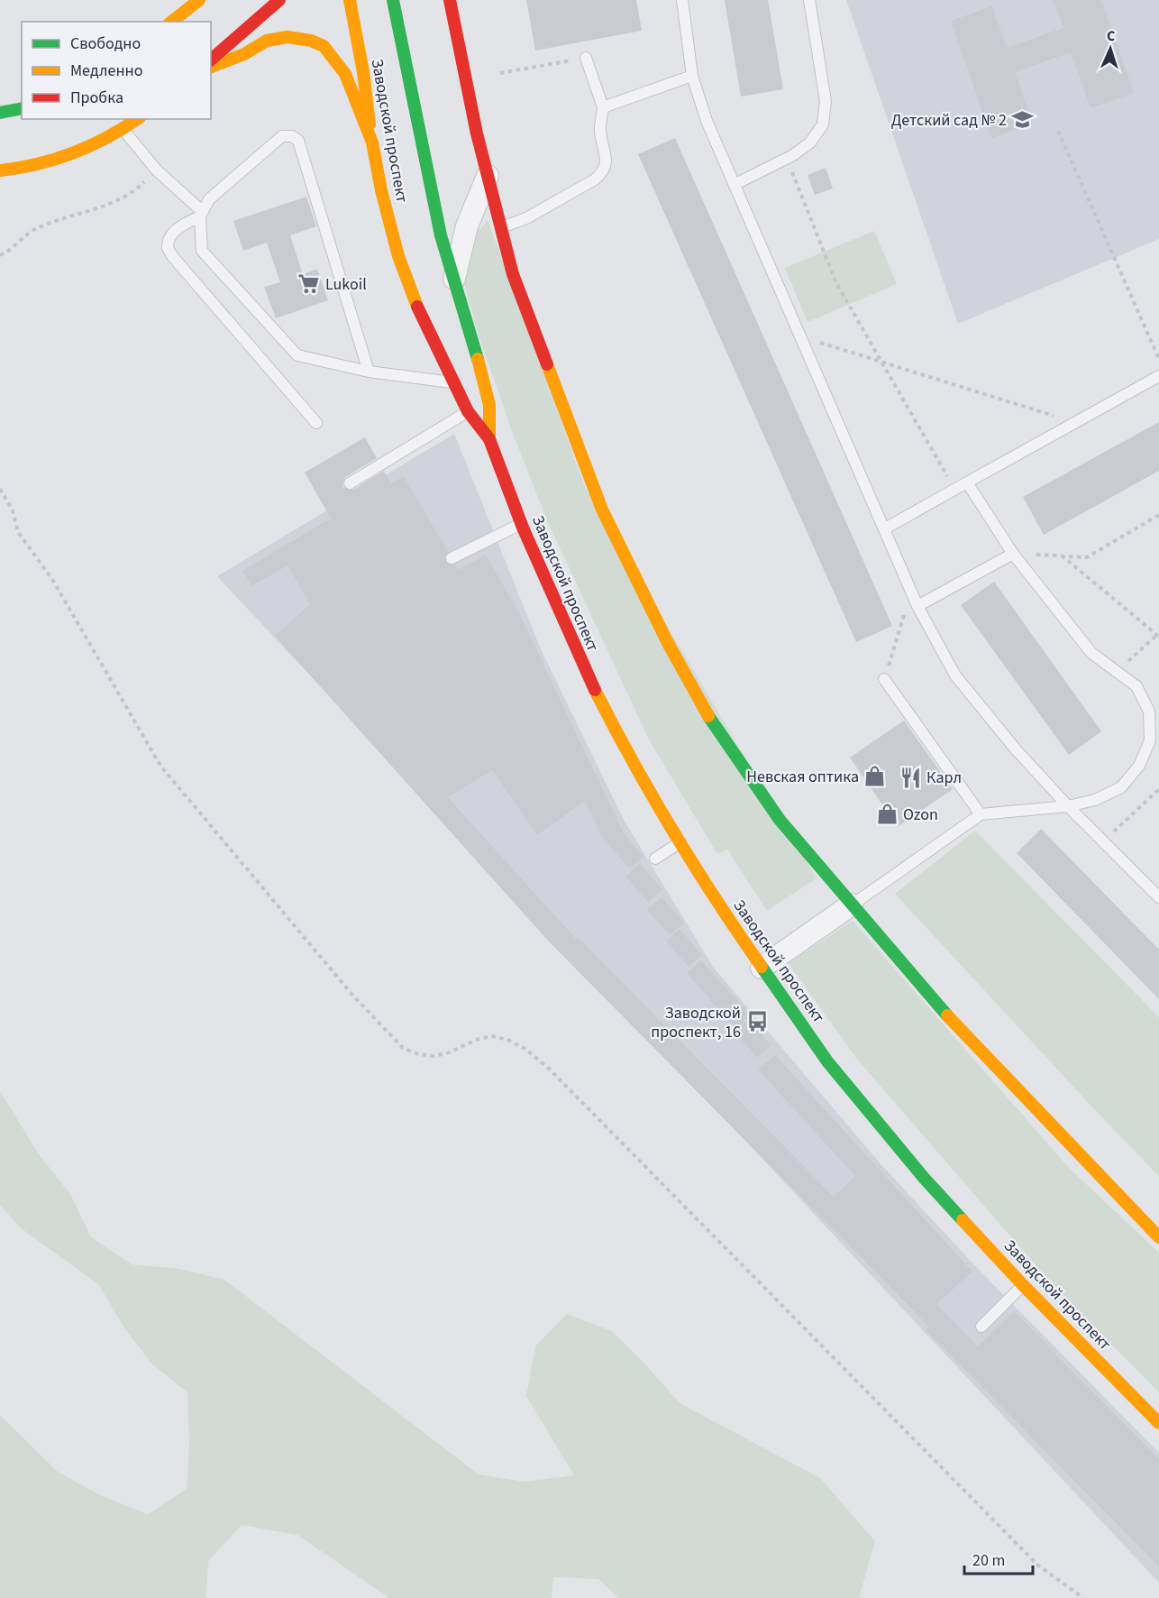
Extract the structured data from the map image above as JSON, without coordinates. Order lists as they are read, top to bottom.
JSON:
{
  "streets": {
    "main road": ["Заводской проспект"]
  },
  "places": {
    "school or university": ["Детский сад № 2"],
    "supermarket": ["Lukoil"],
    "shop": ["Невская оптика", "Ozon"],
    "restaurant": ["Карл"],
    "bus stop": ["Заводской проспект, 16"]
  },
  "legend": ["Свободно", "Медленно", "Пробка"],
  "scale_bar": "20 m",
  "north": "top"
}
